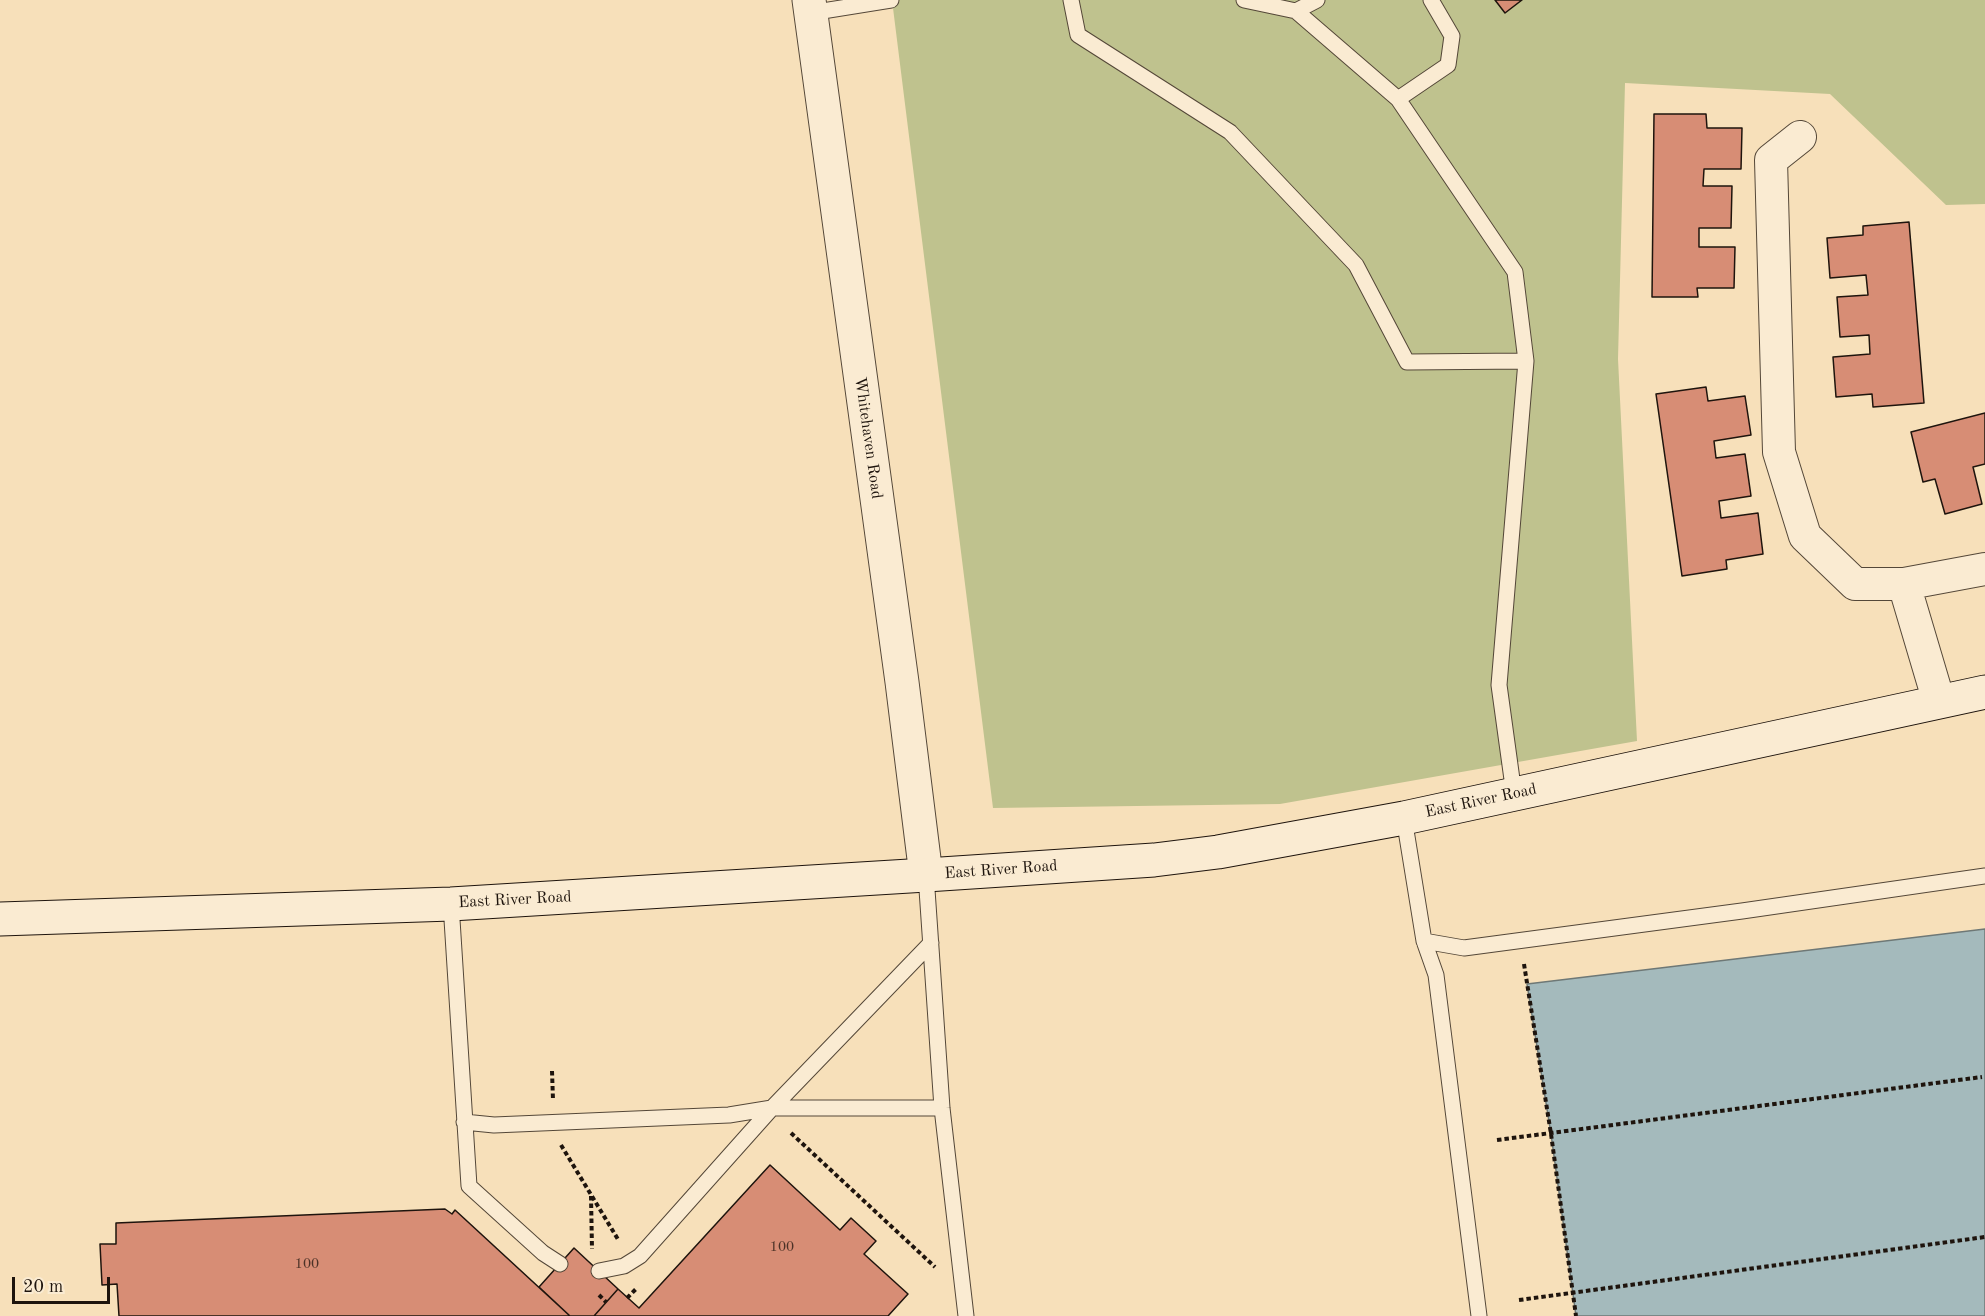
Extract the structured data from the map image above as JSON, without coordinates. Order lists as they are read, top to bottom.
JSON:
{
  "streets": {
    "main road": ["Whitehaven Road", "East River Road"]
  },
  "crossings": [
    ["Whitehaven Road", "East River Road"]
  ],
  "house_numbers": ["100", "100"],
  "scale_bar": "20 m"
}
